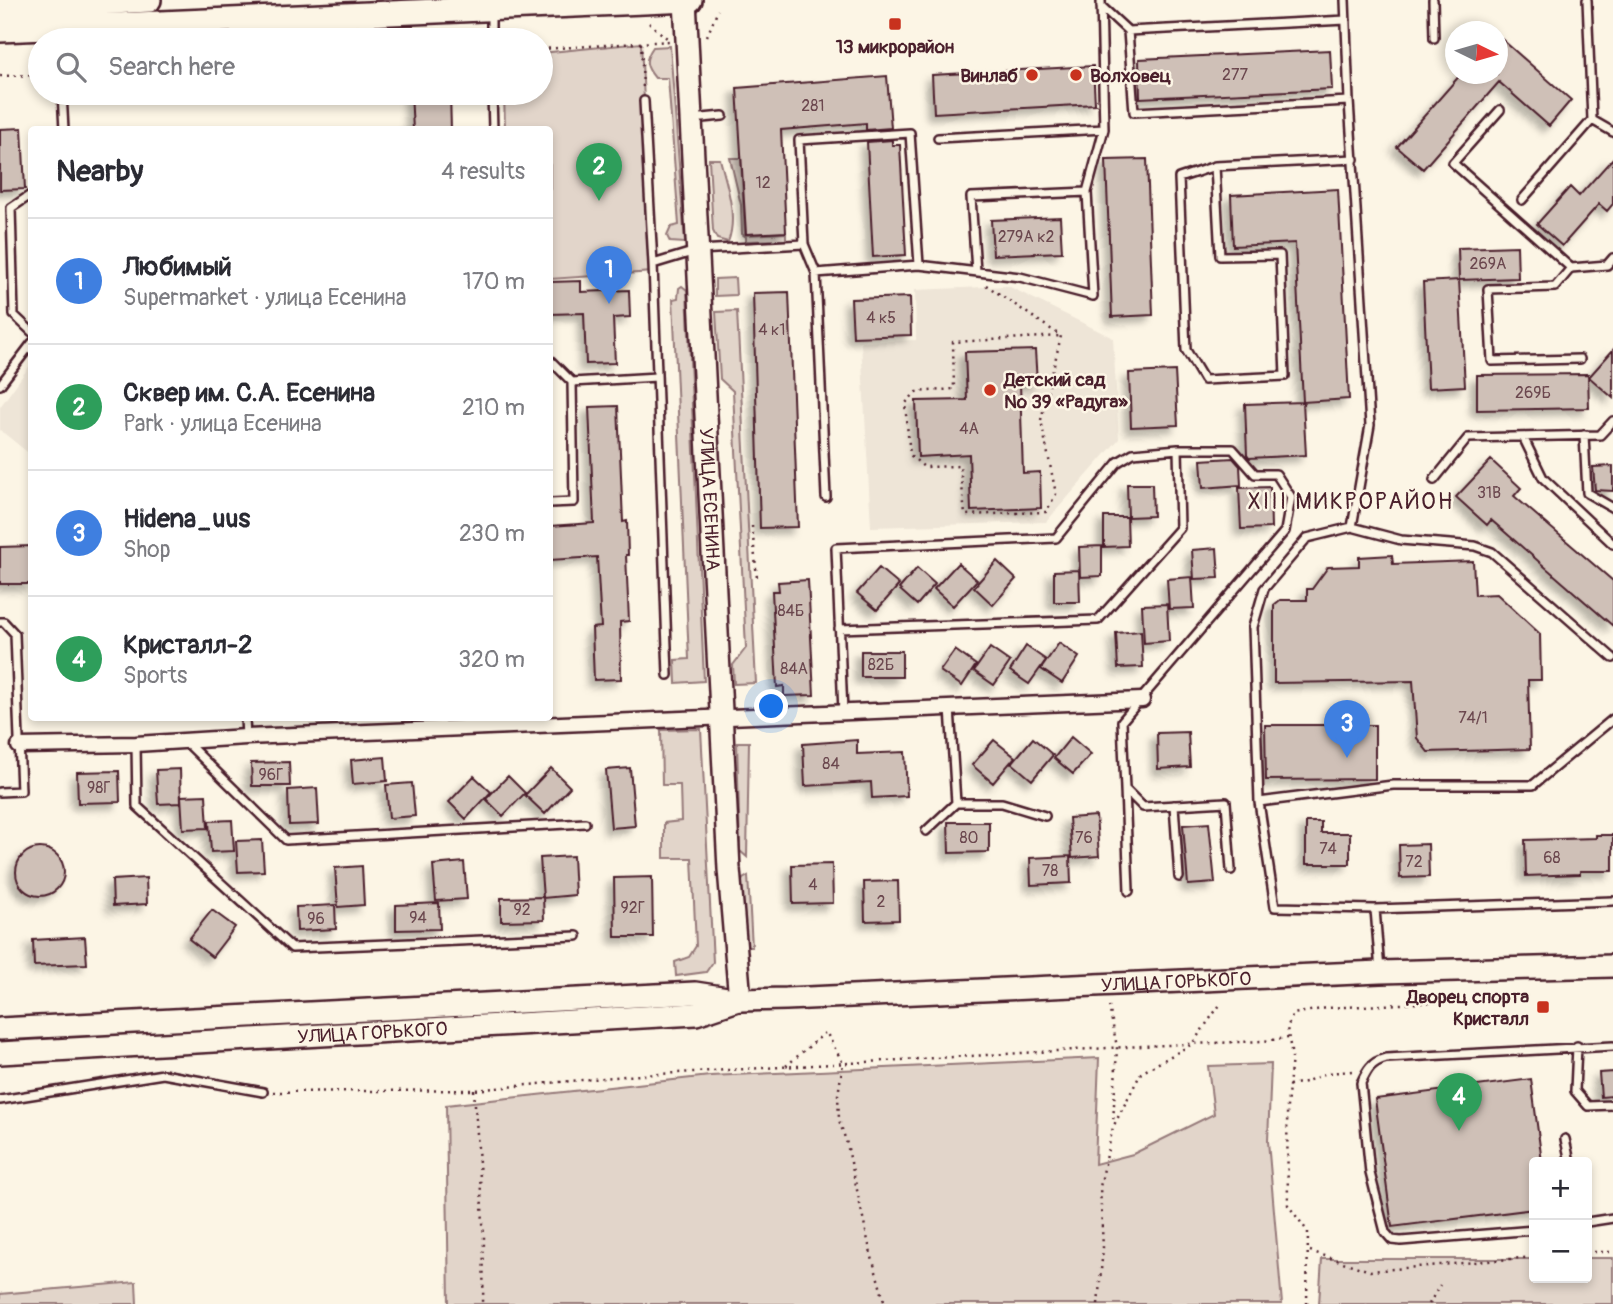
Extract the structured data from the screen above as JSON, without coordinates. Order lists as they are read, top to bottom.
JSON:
{
  "streets": {
    "main road": ["УЛИЦА ЕСЕНИНА", "УЛИЦА ГОРЬКОГО"]
  },
  "crossings": [
    ["УЛИЦА ЕСЕНИНА", "УЛИЦА ГОРЬКОГО"]
  ],
  "districts": ["XIII МИКРОРАЙОН"],
  "places": {
    "transit": ["13 микрорайон", "Дворец спорта Кристалл"],
    "other": ["Винлаб", "Волховец", "Детский сад № 39 «Радуга»"]
  },
  "house_numbers": [
    "277",
    "281",
    "12",
    "279А к2",
    "269А",
    "4 к5",
    "4 к1",
    "269Б",
    "4А",
    "31В",
    "84Б",
    "82Б",
    "84А",
    "74/1",
    "84",
    "96Г",
    "98Г",
    "80",
    "76",
    "74",
    "68",
    "72",
    "78",
    "4",
    "2",
    "92Г",
    "92",
    "94",
    "96"
  ],
  "north": "right",
  "page": {
    "search": "Search here",
    "heading": ["Nearby", "4 results"],
    "pins": [
      "2",
      "1",
      "3",
      "4"
    ],
    "list": [
      {
        "mark": "1",
        "name": "Любимый",
        "note": "Supermarket · улица Есенина",
        "value": "170 m"
      },
      {
        "mark": "2",
        "name": "Сквер им. С.А. Есенина",
        "note": "Park · улица Есенина",
        "value": "210 m"
      },
      {
        "mark": "3",
        "name": "Hidena_uus",
        "note": "Shop",
        "value": "230 m"
      },
      {
        "mark": "4",
        "name": "Кристалл-2",
        "note": "Sports",
        "value": "320 m"
      }
    ],
    "map_buttons": ["+", "−"]
  }
}
